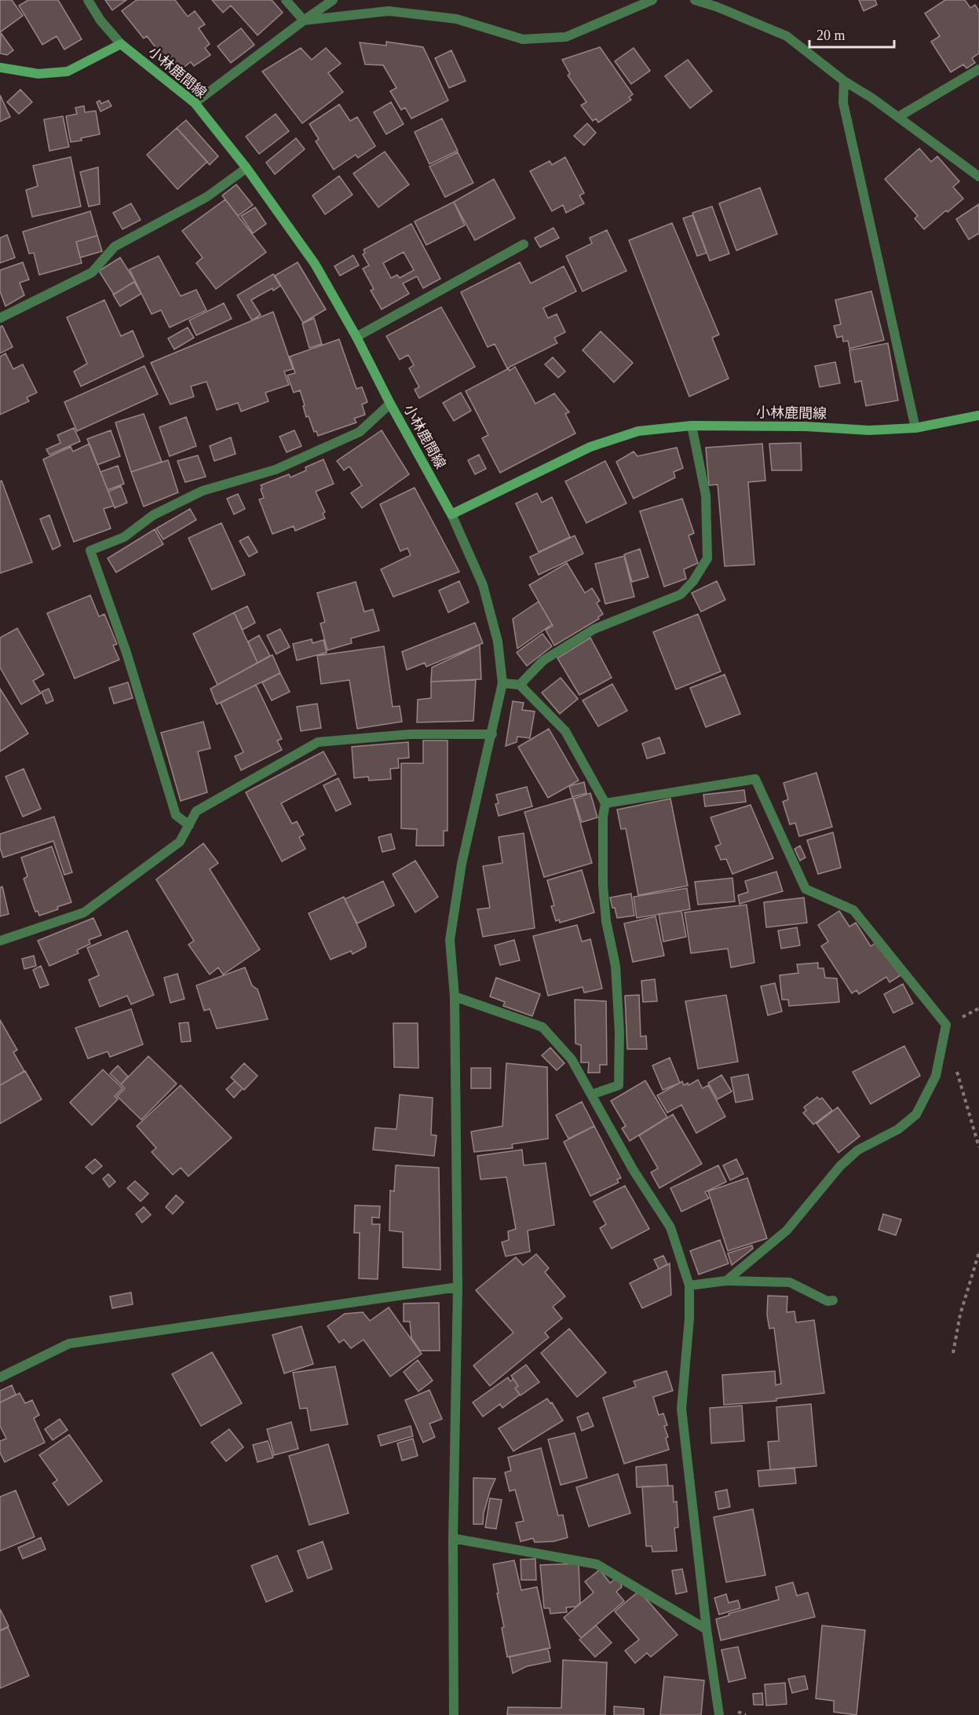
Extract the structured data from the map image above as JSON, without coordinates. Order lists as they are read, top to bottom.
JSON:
{
  "streets": {
    "main road": ["小林鹿間線"]
  },
  "scale_bar": "20 m"
}
